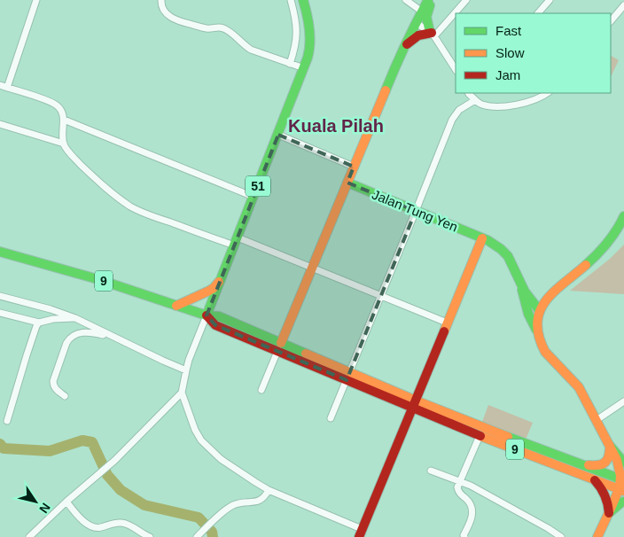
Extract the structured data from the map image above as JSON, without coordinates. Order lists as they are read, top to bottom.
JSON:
{
  "streets": {
    "main road": ["51", "Jalan Tung Yen", "9"]
  },
  "crossings": [
    ["51", "9"]
  ],
  "districts": ["Kuala Pilah"],
  "legend": ["Fast", "Slow", "Jam"],
  "north": "bottom right"
}
